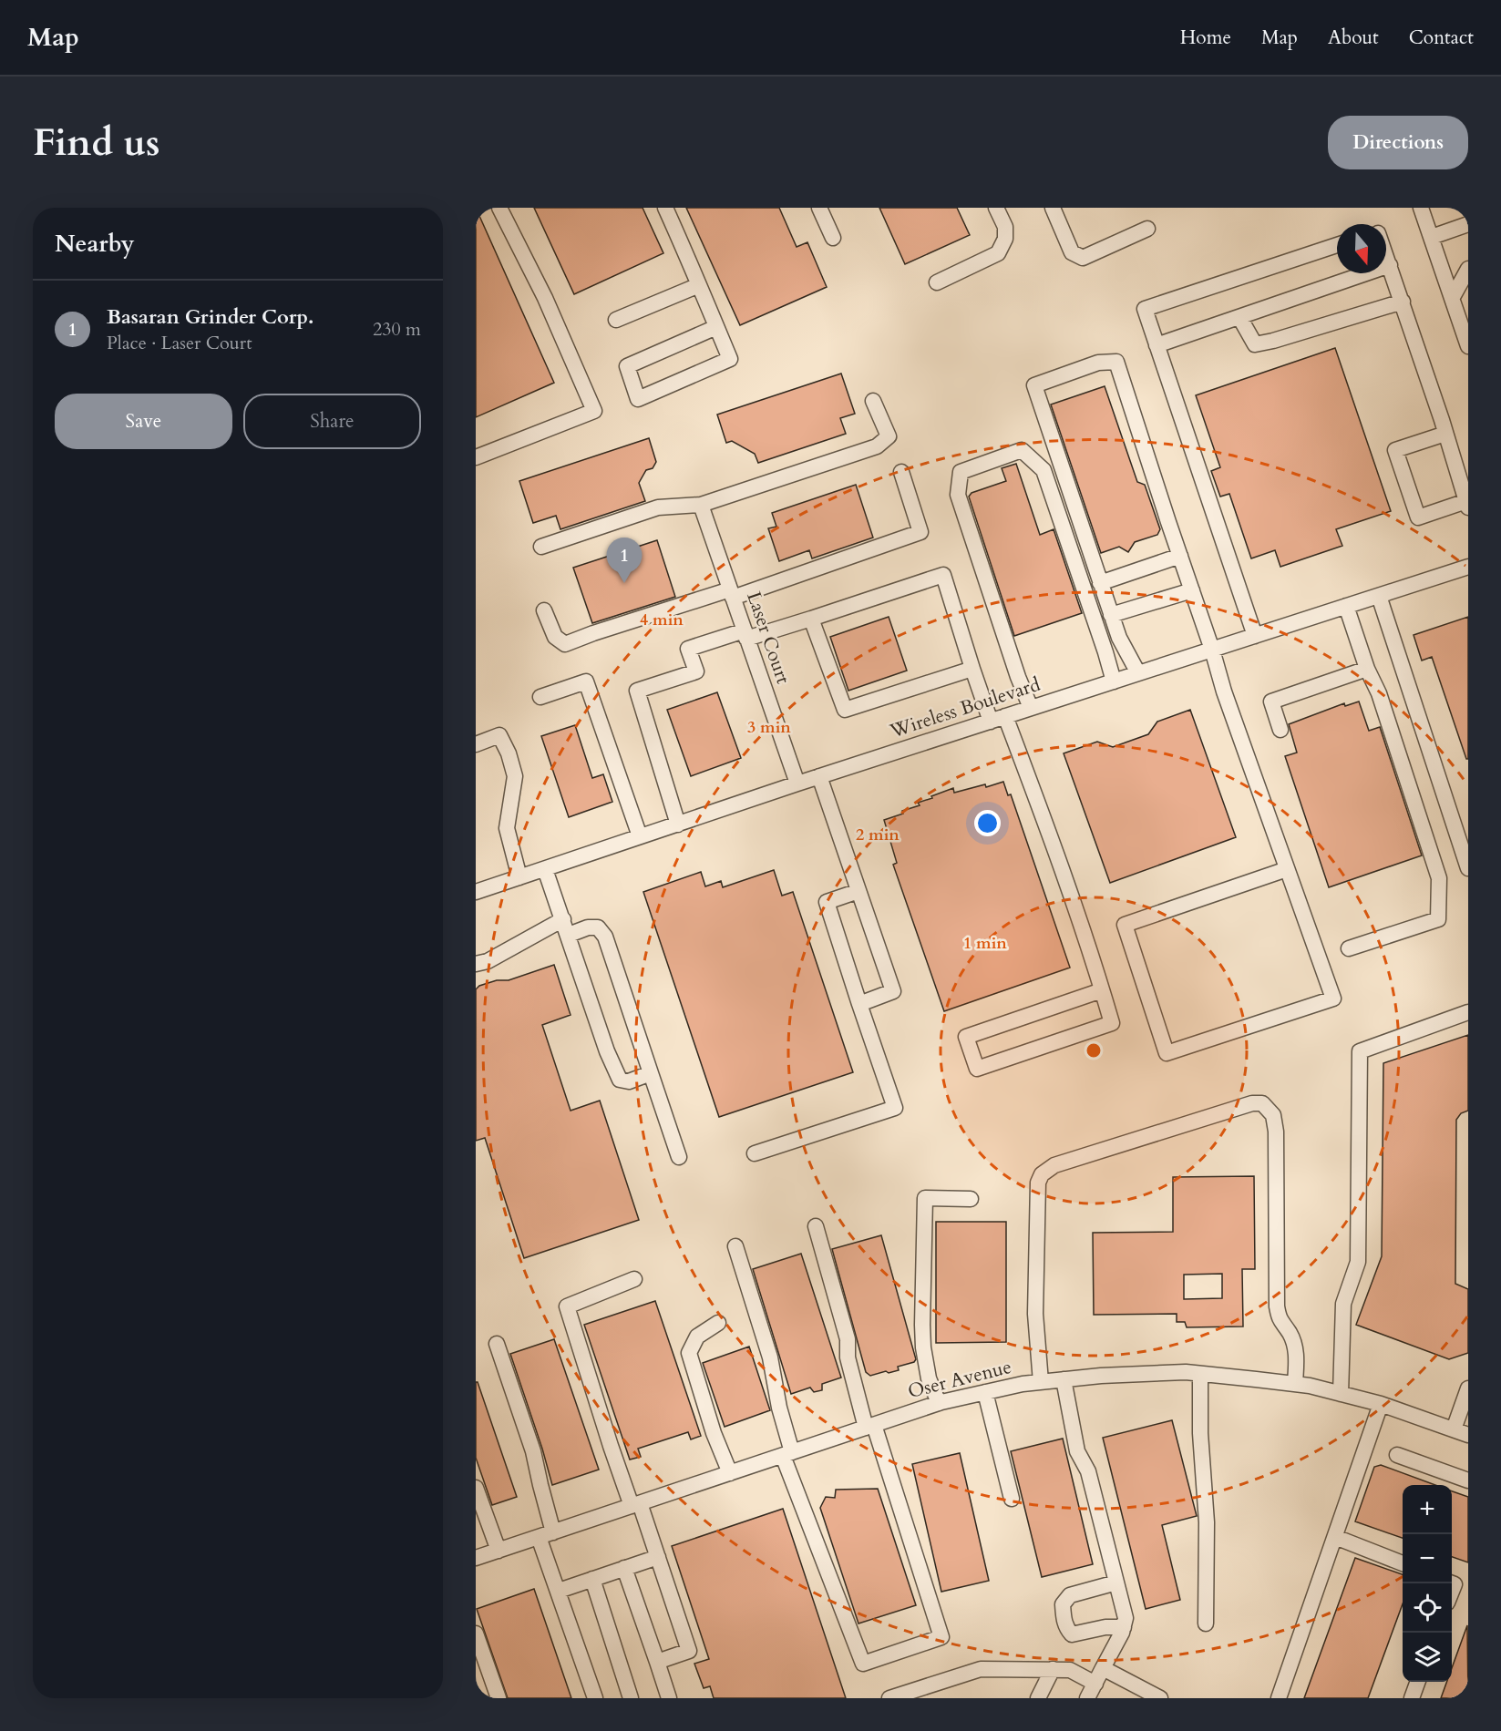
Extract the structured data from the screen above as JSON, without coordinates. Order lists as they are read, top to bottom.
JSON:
{
  "streets": {
    "street": ["Laser Court", "Wireless Boulevard", "Oser Avenue"]
  },
  "crossings": [
    ["Laser Court", "Wireless Boulevard"]
  ],
  "north": "bottom",
  "page": {
    "header": "Map",
    "nav": [
      "Home",
      "Map",
      "About",
      "Contact"
    ],
    "buttons": [
      "Directions",
      ["Save", "Share"]
    ],
    "title": "Find us",
    "heading": "Nearby",
    "list": [
      {
        "mark": "1",
        "name": "Basaran Grinder Corp.",
        "note": "Place · Laser Court",
        "value": "230 m"
      }
    ],
    "pins": "1",
    "map_buttons": ["+", "−"]
  },
  "rings": [
    "4 min",
    "3 min",
    "2 min",
    "1 min"
  ]
}
